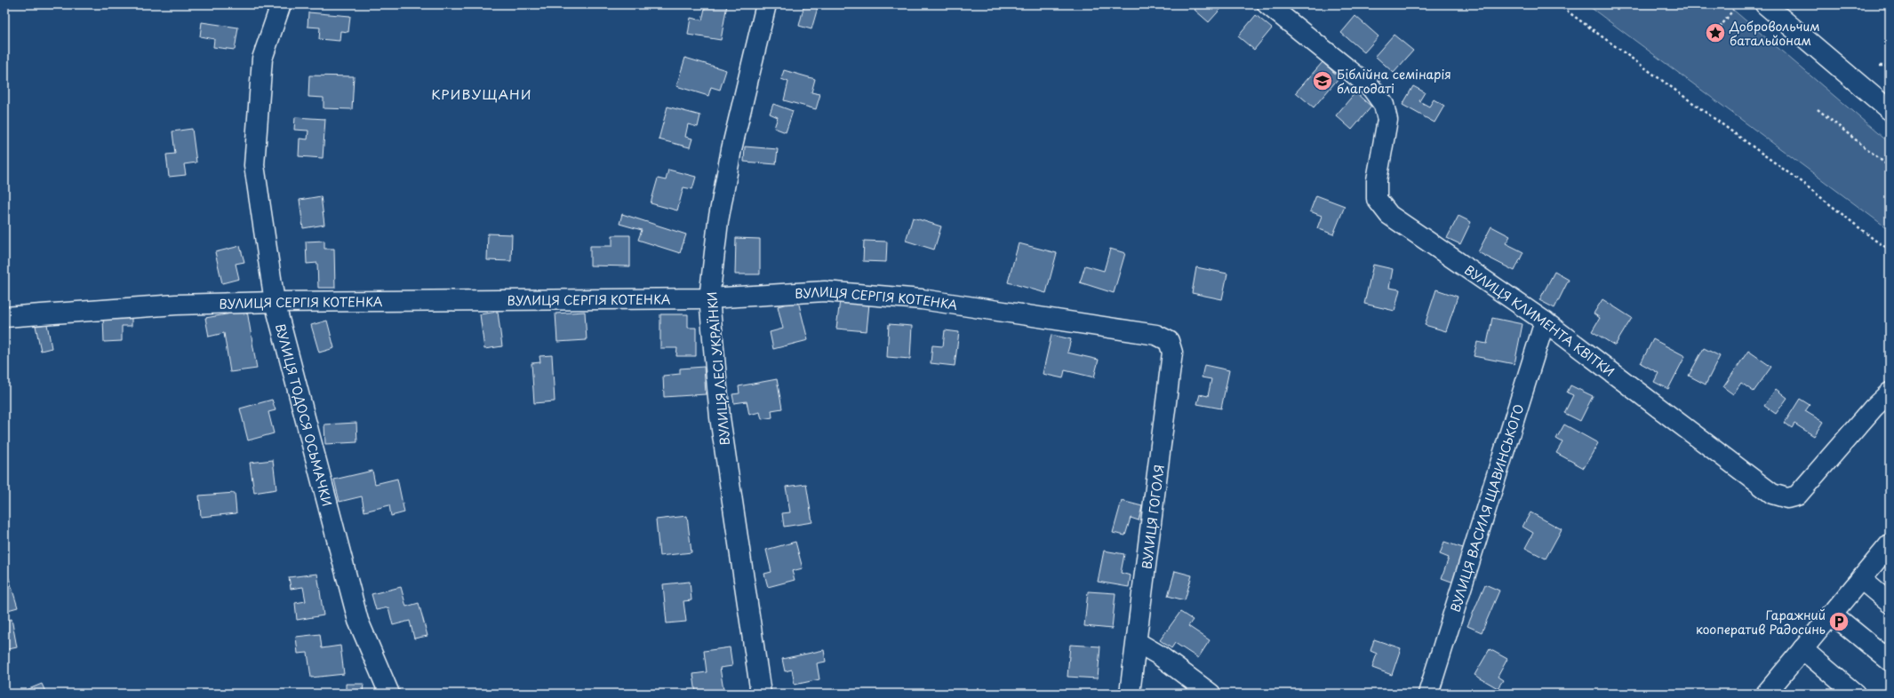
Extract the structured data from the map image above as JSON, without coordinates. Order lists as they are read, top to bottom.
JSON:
{
  "streets": {
    "street": [
      "ВУЛИЦЯ СЕРГІЯ КОТЕНКА",
      "ВУЛИЦЯ КЛИМЕНТА КВІТКИ",
      "ВУЛИЦЯ ЛЕСІ УКРАЇНКИ",
      "ВУЛИЦЯ ТОДОСЯ ОСЬМАЧКИ",
      "ВУЛИЦЯ ВАСИЛЯ ЩАВИНСЬКОГО",
      "ВУЛИЦЯ ГОГОЛЯ"
    ]
  },
  "crossings": [
    ["ВУЛИЦЯ СЕРГІЯ КОТЕНКА", "ВУЛИЦЯ ЛЕСІ УКРАЇНКИ"],
    ["ВУЛИЦЯ СЕРГІЯ КОТЕНКА", "ВУЛИЦЯ ТОДОСЯ ОСЬМАЧКИ"],
    ["ВУЛИЦЯ СЕРГІЯ КОТЕНКА", "ВУЛИЦЯ ГОГОЛЯ"],
    ["ВУЛИЦЯ КЛИМЕНТА КВІТКИ", "ВУЛИЦЯ ВАСИЛЯ ЩАВИНСЬКОГО"]
  ],
  "districts": ["КРИВУЩАНИ"],
  "places": {
    "place": ["Добровольчим батальйонам"],
    "school or university": ["Біблійна семінарія благодаті"],
    "parking": ["Гаражний кооператив Радосинь"]
  }
}
